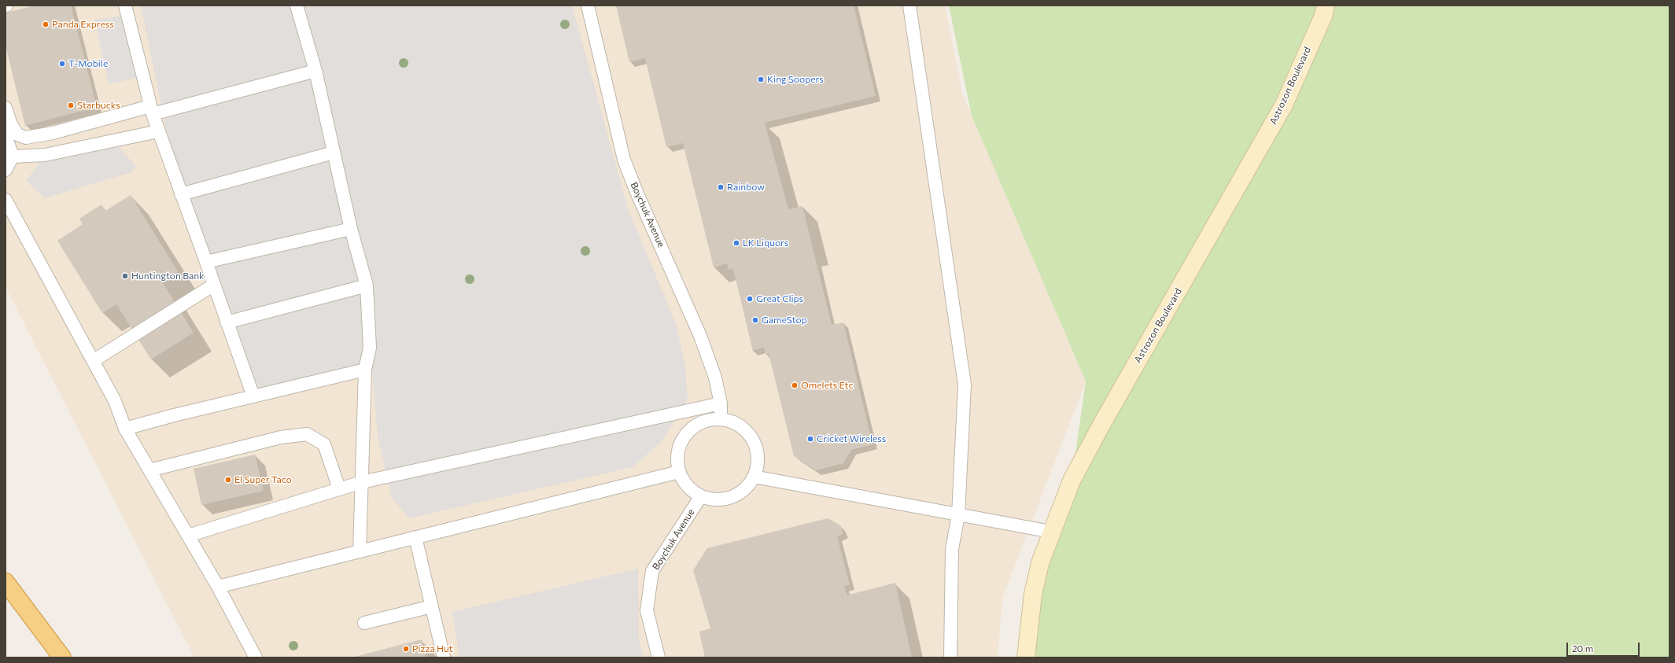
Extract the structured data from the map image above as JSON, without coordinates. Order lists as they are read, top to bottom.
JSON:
{
  "streets": {
    "main road": ["Astrozon Boulevard"],
    "lane": ["Boychuk Avenue"]
  },
  "places": [
    "Panda Express",
    "T-Mobile",
    "King Soopers",
    "Starbucks",
    "Rainbow",
    "LK Liquors",
    "Huntington Bank",
    "Great Clips",
    "GameStop",
    "Omelets Etc",
    "Cricket Wireless",
    "El Super Taco",
    "Pizza Hut"
  ],
  "scale_bar": "20 m"
}
